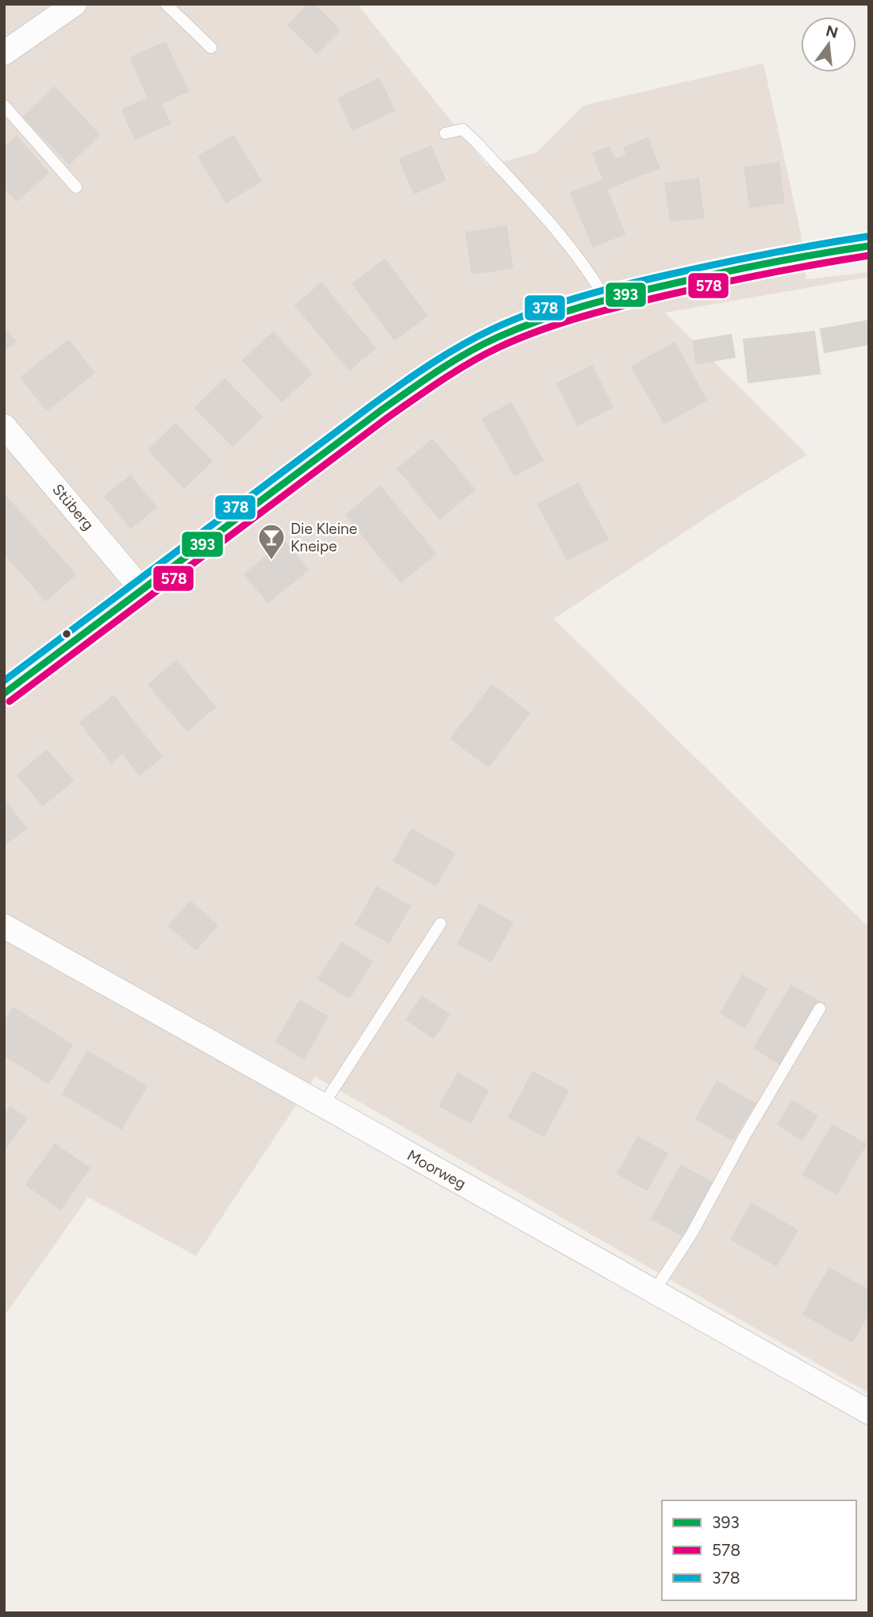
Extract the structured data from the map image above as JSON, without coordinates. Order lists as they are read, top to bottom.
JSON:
{
  "streets": {
    "street": ["Stüberg", "Moorweg"]
  },
  "places": {
    "bar": ["Die Kleine Kneipe"]
  },
  "lines": ["transit line 378", "transit line 393", "transit line 578"],
  "legend": ["393", "578", "378"],
  "north": "top"
}
